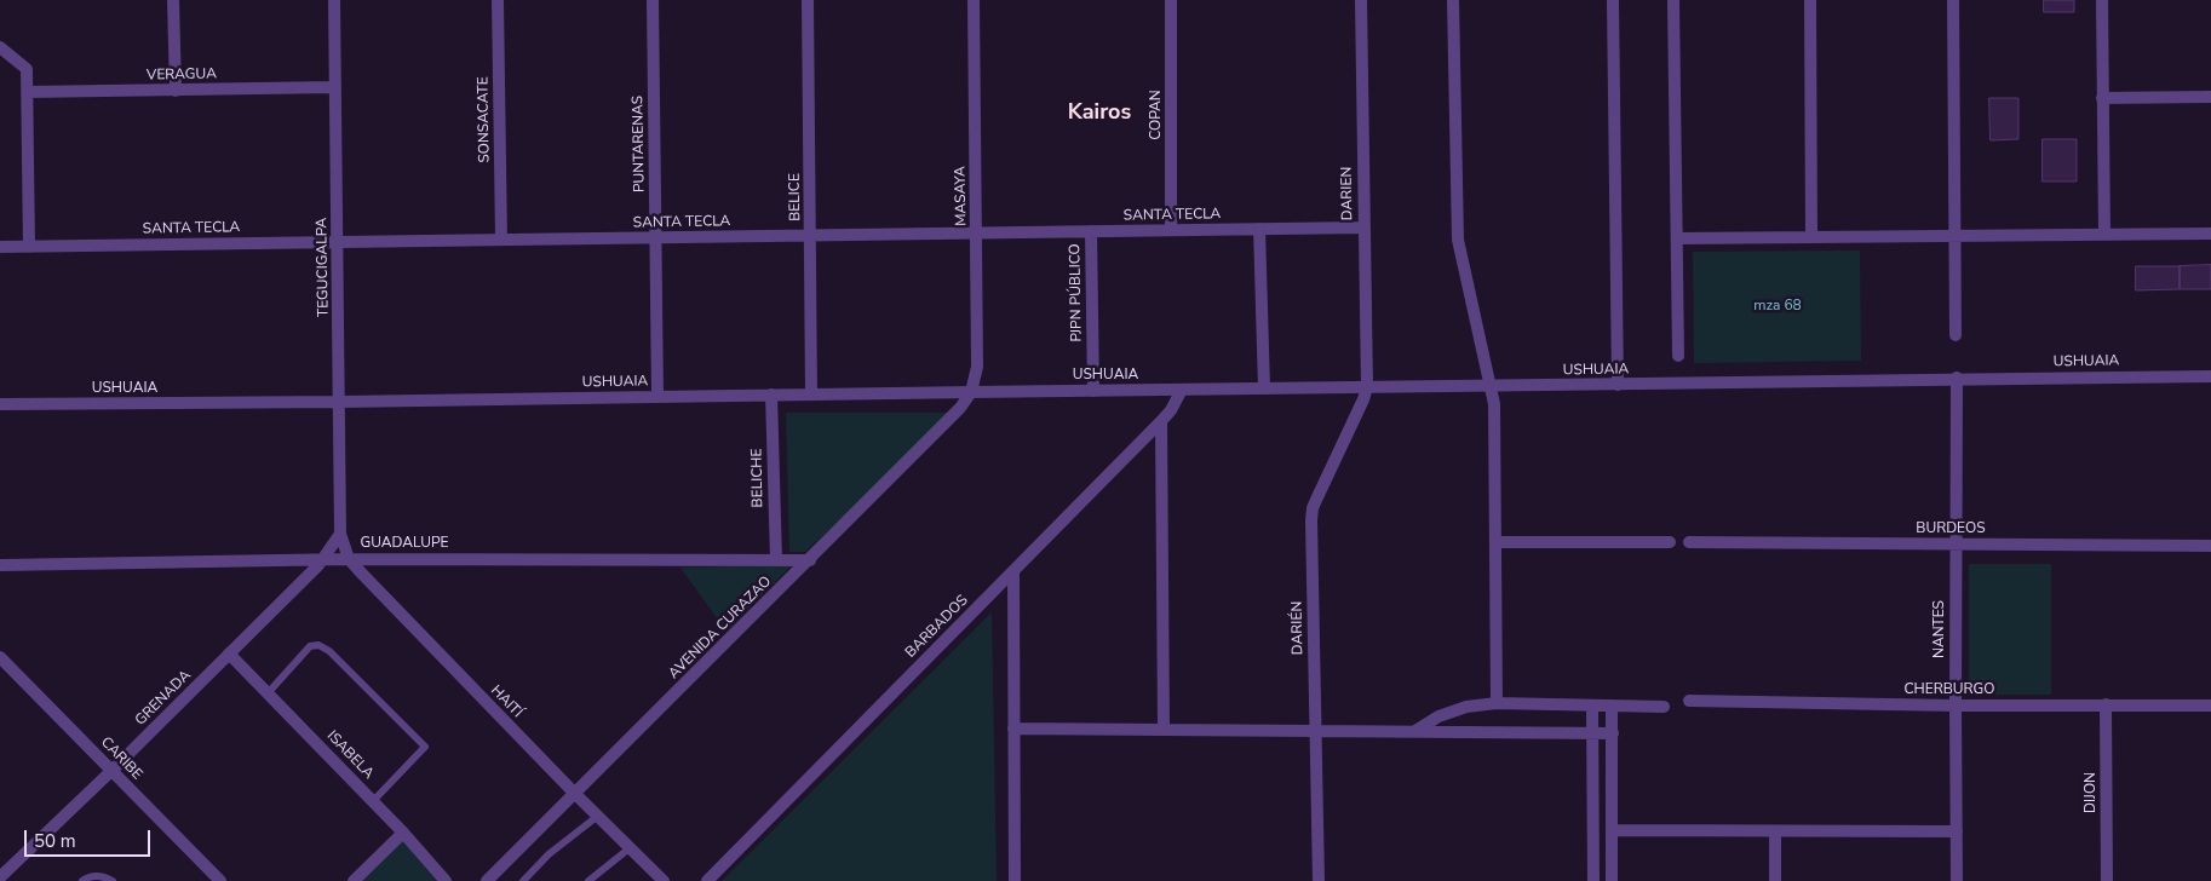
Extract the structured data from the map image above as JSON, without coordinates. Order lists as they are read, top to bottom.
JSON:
{
  "streets": {
    "street": [
      "VERAGUA",
      "COPAN",
      "SONSACATE",
      "PUNTARENAS",
      "DARIEN",
      "MASAYA",
      "BELICE",
      "SANTA TECLA",
      "TEGUCIGALPA",
      "PJPN PÚBLICO",
      "USHUAIA",
      "BELICHE",
      "BURDEOS",
      "GUADALUPE",
      "BARBADOS",
      "AVENIDA CURAZAO",
      "DARIÉN",
      "NANTES",
      "CHERBURGO",
      "GRENADA",
      "HAITÍ",
      "ISABELA",
      "CARIBE",
      "DIJON"
    ]
  },
  "crossings": [
    ["VERAGUA", "TEGUCIGALPA"],
    ["COPAN", "SANTA TECLA"],
    ["SONSACATE", "SANTA TECLA"],
    ["PUNTARENAS", "SANTA TECLA"],
    ["PUNTARENAS", "USHUAIA"],
    ["DARIEN", "SANTA TECLA"],
    ["DARIEN", "USHUAIA"],
    ["DARIEN", "DARIÉN"],
    ["MASAYA", "SANTA TECLA"],
    ["MASAYA", "USHUAIA"],
    ["MASAYA", "AVENIDA CURAZAO"],
    ["BELICE", "SANTA TECLA"],
    ["BELICE", "USHUAIA"],
    ["SANTA TECLA", "TEGUCIGALPA"],
    ["SANTA TECLA", "PJPN PÚBLICO"],
    ["TEGUCIGALPA", "USHUAIA"],
    ["TEGUCIGALPA", "GRENADA"],
    ["TEGUCIGALPA", "HAITÍ"],
    ["PJPN PÚBLICO", "USHUAIA"],
    ["USHUAIA", "BELICHE"],
    ["USHUAIA", "BARBADOS"],
    ["USHUAIA", "AVENIDA CURAZAO"],
    ["USHUAIA", "DARIÉN"],
    ["USHUAIA", "NANTES"],
    ["BELICHE", "GUADALUPE"],
    ["BURDEOS", "NANTES"],
    ["GUADALUPE", "AVENIDA CURAZAO"],
    ["GUADALUPE", "GRENADA"],
    ["GUADALUPE", "HAITÍ"],
    ["AVENIDA CURAZAO", "HAITÍ"],
    ["NANTES", "CHERBURGO"],
    ["CHERBURGO", "DIJON"],
    ["GRENADA", "HAITÍ"],
    ["GRENADA", "ISABELA"],
    ["GRENADA", "CARIBE"]
  ],
  "districts": ["Kairos"],
  "parks": ["mza 68"],
  "scale_bar": "50 m"
}
